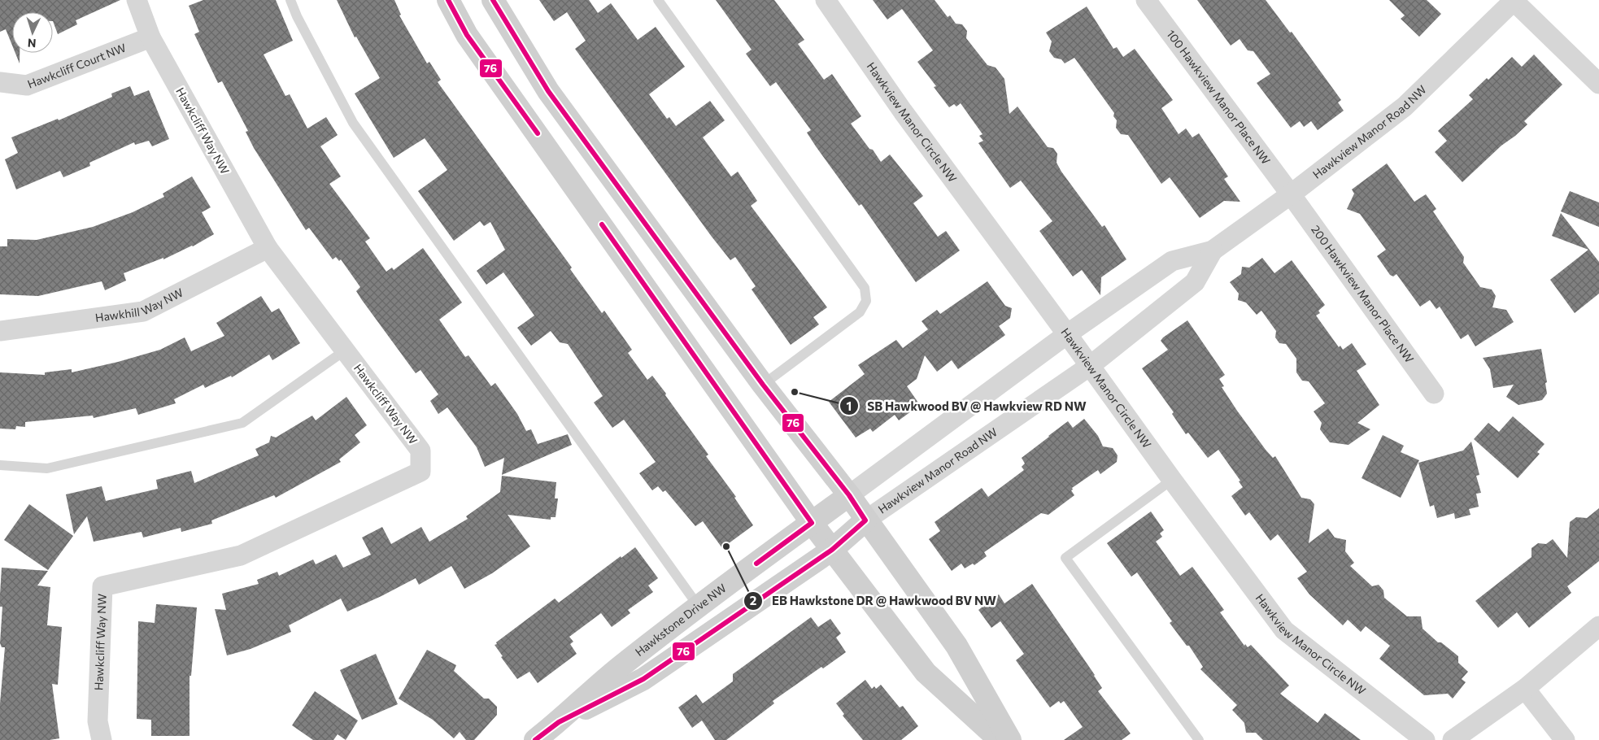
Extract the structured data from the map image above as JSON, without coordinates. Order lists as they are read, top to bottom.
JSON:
{
  "streets": {
    "street": [
      "Hawkcliff Court NW",
      "100 Hawkview Manor Place NW",
      "Hawkview Manor Circle NW",
      "Hawkcliff Way NW",
      "Hawkview Manor Road NW",
      "200 Hawkview Manor Place NW",
      "Hawkhill Way NW",
      "Hawkstone Drive NW"
    ]
  },
  "crossings": [
    ["Hawkcliff Court NW", "Hawkcliff Way NW"],
    ["100 Hawkview Manor Place NW", "Hawkview Manor Road NW"],
    ["100 Hawkview Manor Place NW", "200 Hawkview Manor Place NW"],
    ["Hawkview Manor Circle NW", "Hawkview Manor Road NW"],
    ["Hawkcliff Way NW", "Hawkhill Way NW"],
    ["Hawkview Manor Road NW", "200 Hawkview Manor Place NW"],
    ["Hawkview Manor Road NW", "Hawkstone Drive NW"]
  ],
  "places": ["SB Hawkwood BV @ Hawkview RD NW", "EB Hawkstone DR @ Hawkwood BV NW"],
  "lines": ["transit line 76"],
  "north": "bottom"
}
